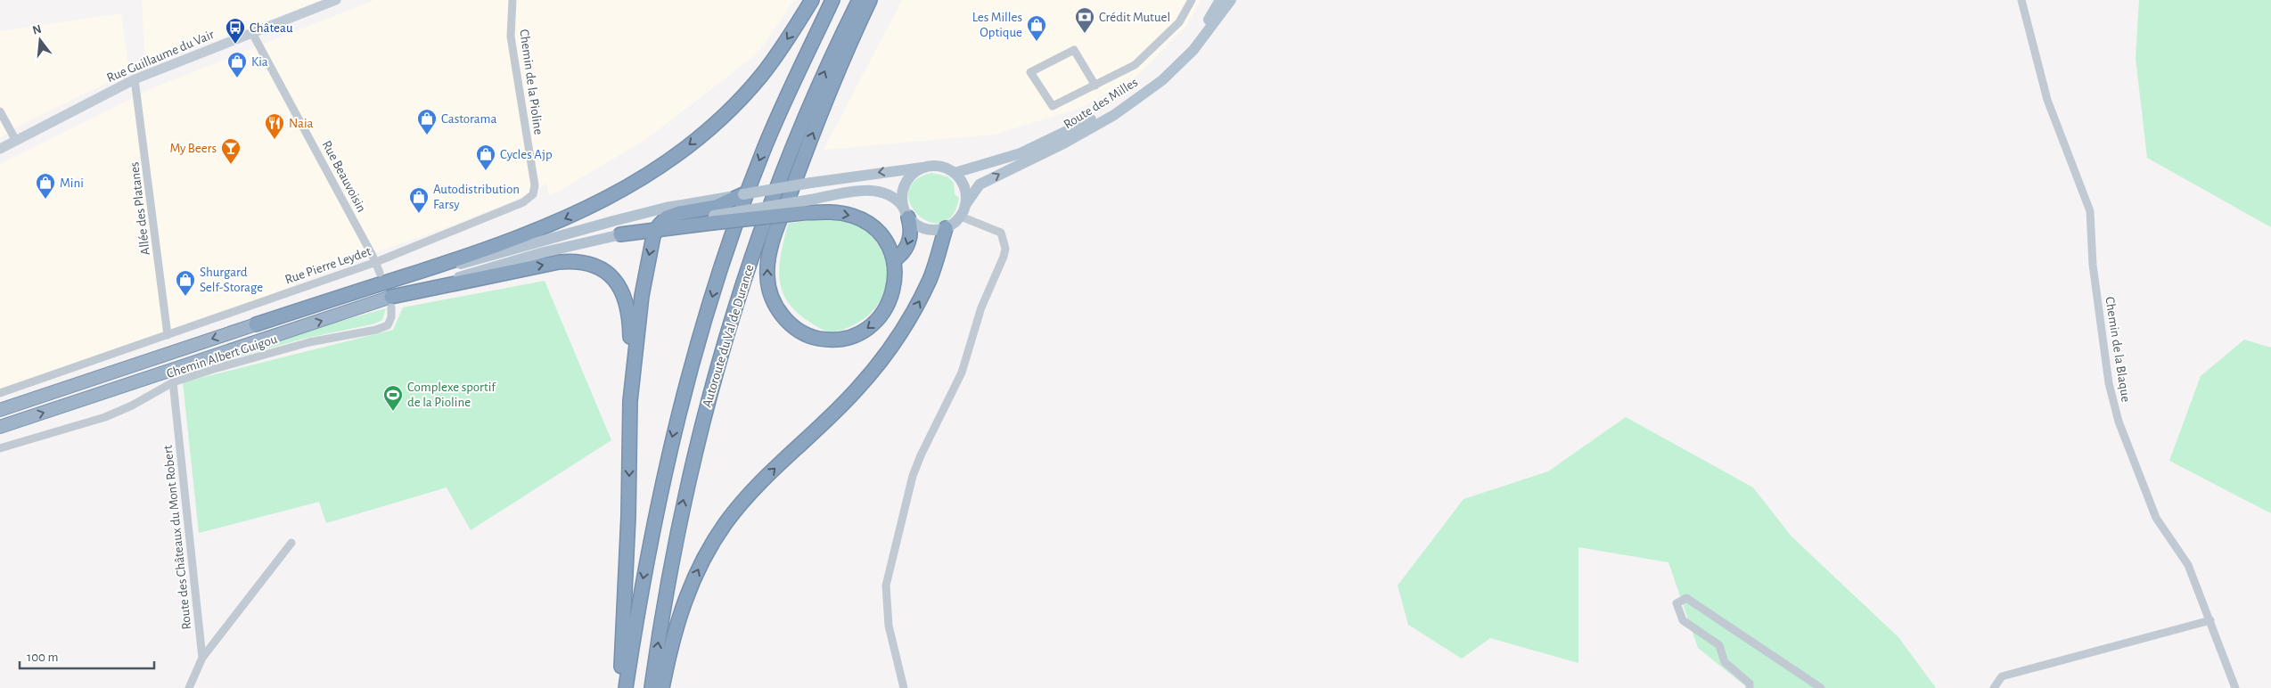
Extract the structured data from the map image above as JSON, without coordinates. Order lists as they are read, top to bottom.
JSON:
{
  "streets": {
    "highway": ["Autoroute du Val de Durance"],
    "main road": ["Rue Guillaume du Vair", "Route des Milles"],
    "street": [
      "Chemin de la Pioline",
      "Rue Beauvoisin",
      "Allée des Platanes",
      "Rue Pierre Leydet",
      "Chemin de la Blaque",
      "Chemin Albert Guigou",
      "Route des Châteaux du Mont Robert"
    ]
  },
  "crossings": [
    ["Rue Guillaume du Vair", "Rue Beauvoisin"],
    ["Rue Guillaume du Vair", "Allée des Platanes"],
    ["Chemin de la Pioline", "Rue Pierre Leydet"],
    ["Rue Beauvoisin", "Rue Pierre Leydet"],
    ["Allée des Platanes", "Rue Pierre Leydet"],
    ["Chemin Albert Guigou", "Route des Châteaux du Mont Robert"]
  ],
  "places": {
    "bank": ["Crédit Mutuel"],
    "shop": [
      "Les Milles Optique",
      "Kia",
      "Castorama",
      "Cycles Ajp",
      "Mini",
      "Autodistribution Farsy",
      "Shurgard Self-Storage"
    ],
    "bus stop": ["Château"],
    "restaurant": ["Naia"],
    "bar": ["My Beers"],
    "sports": ["Complexe sportif de la Pioline"]
  },
  "scale_bar": "100 m",
  "north": "top"
}
